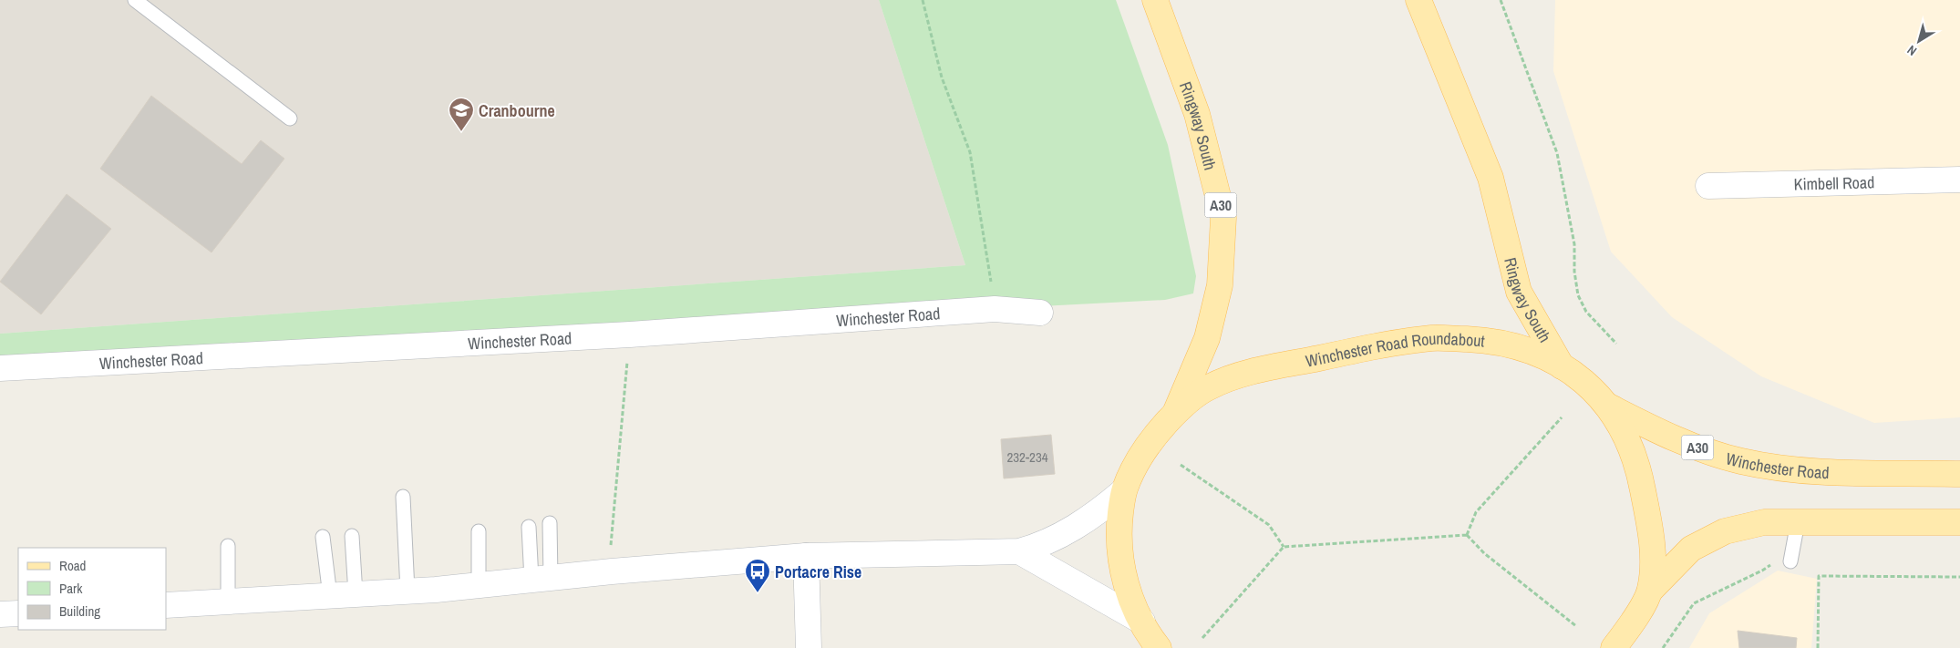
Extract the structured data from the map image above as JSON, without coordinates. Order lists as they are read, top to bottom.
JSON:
{
  "streets": {
    "main road": [
      "Ringway South",
      "A30",
      "Winchester Road",
      "Winchester Road Roundabout"
    ],
    "street": ["Kimbell Road"]
  },
  "crossings": [
    ["Ringway South", "Winchester Road Roundabout"],
    ["Winchester Road", "Winchester Road Roundabout"]
  ],
  "places": {
    "school or university": ["Cranbourne"],
    "bus stop": ["Portacre Rise"]
  },
  "house_numbers": ["232-234"],
  "legend": ["Road", "Park", "Building"],
  "north": "bottom left"
}
